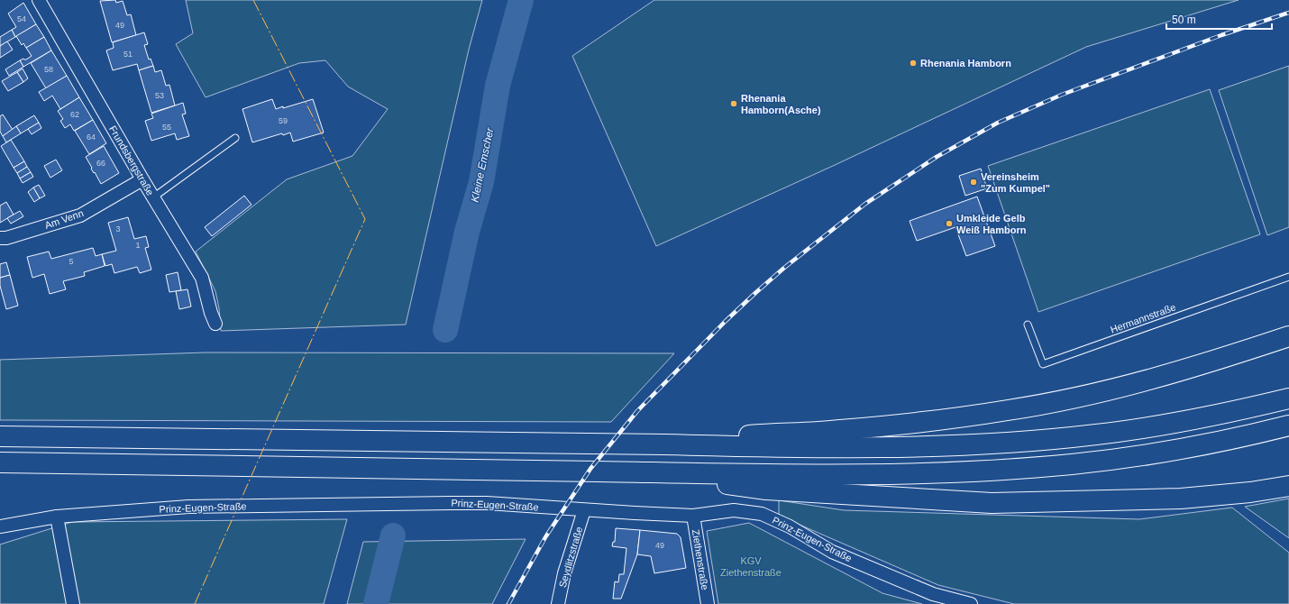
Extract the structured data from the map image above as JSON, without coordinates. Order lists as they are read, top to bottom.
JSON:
{
  "streets": {
    "street": [
      "Frundsbergstraße",
      "Am Venn",
      "Prinz-Eugen-Straße",
      "Seydlitzstraße",
      "Ziethenstraße"
    ],
    "lane": ["Hermannstraße"]
  },
  "crossings": [
    ["Frundsbergstraße", "Am Venn"],
    ["Prinz-Eugen-Straße", "Seydlitzstraße"],
    ["Prinz-Eugen-Straße", "Ziethenstraße"]
  ],
  "water": ["Kleine Emscher"],
  "parks": ["KGV Ziethenstraße"],
  "places": [
    "Rhenania Hamborn",
    "Rhenania Hamborn(Asche)",
    "Vereinsheim \"Zum Kumpel\"",
    "Umkleide Gelb Weiß Hamborn"
  ],
  "house_numbers": [
    "54",
    "49",
    "51",
    "58",
    "53",
    "62",
    "59",
    "55",
    "64",
    "66",
    "3",
    "1",
    "5",
    "49"
  ],
  "scale_bar": "50 m"
}
